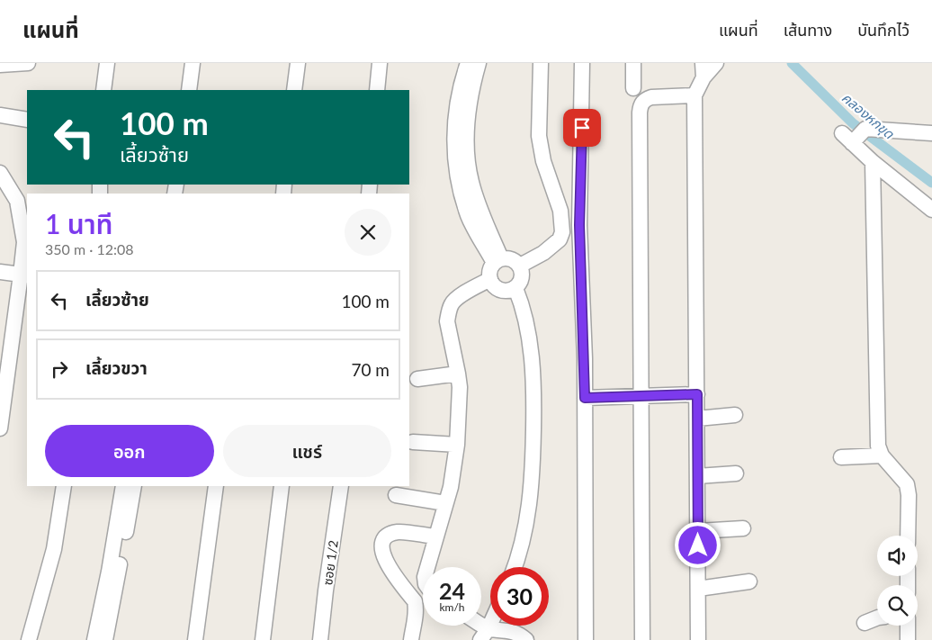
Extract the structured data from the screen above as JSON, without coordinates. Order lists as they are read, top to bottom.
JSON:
{
  "streets": {
    "street": ["ซอย 1/2"]
  },
  "water": ["คลองหกขุด"],
  "page": {
    "header": "แผนที่",
    "nav": ["แผนที่", "เส้นทาง", "บันทึกไว้"],
    "turn": ["100 m", "เลี้ยวซ้าย"],
    "heading": ["1 นาที", "350 m · 12:08"],
    "list": [
      {
        "name": "เลี้ยวซ้าย",
        "value": "100 m"
      },
      {
        "name": "เลี้ยวขวา",
        "value": "70 m"
      }
    ],
    "buttons": ["ออก", "แชร์"],
    "speed": "24 km/h",
    "limit": "30"
  }
}
